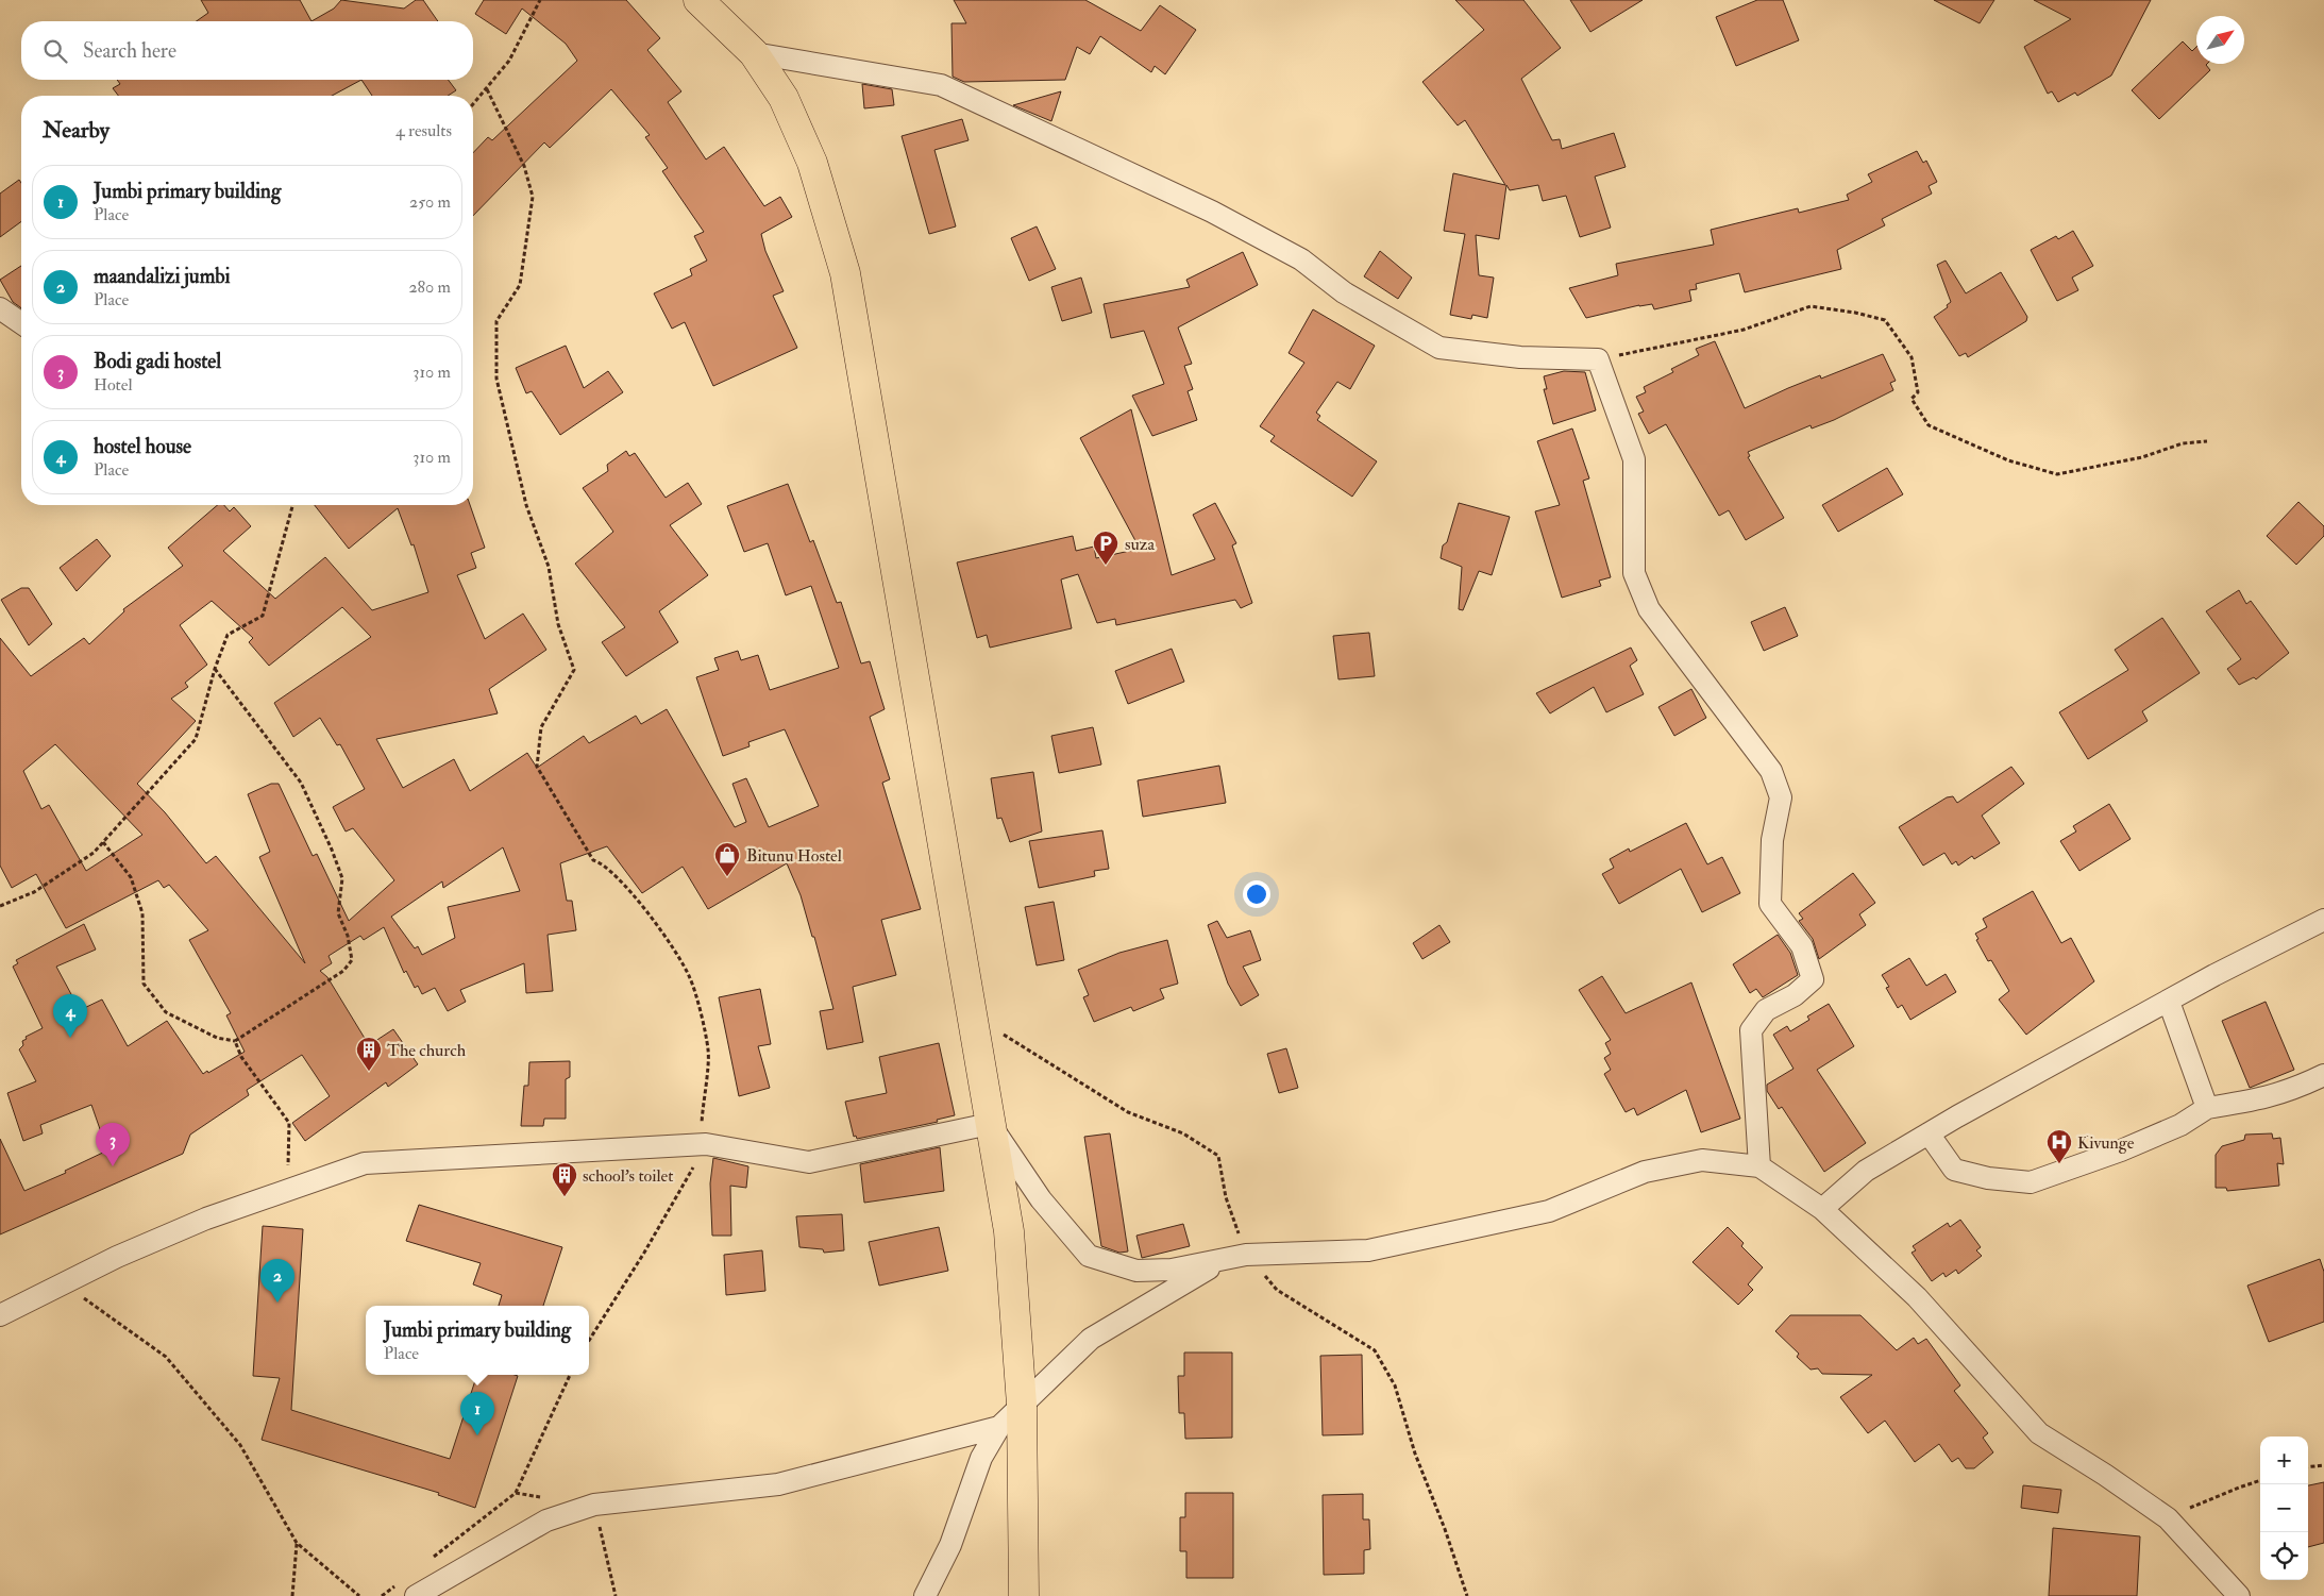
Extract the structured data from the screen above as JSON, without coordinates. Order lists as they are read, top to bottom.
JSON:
{
  "places": {
    "parking": ["suza"],
    "shop": ["Bitunu Hostel"],
    "building": ["The church", "school's toilet"],
    "hospital": ["Kivunge"]
  },
  "north": "top right",
  "page": {
    "search": "Search here",
    "heading": ["Nearby", "4 results"],
    "list": [
      {
        "mark": "1",
        "name": "Jumbi primary building",
        "note": "Place",
        "value": "250 m"
      },
      {
        "mark": "2",
        "name": "maandalizi jumbi",
        "note": "Place",
        "value": "280 m"
      },
      {
        "mark": "3",
        "name": "Bodi gadi hostel",
        "note": "Hotel",
        "value": "310 m"
      },
      {
        "mark": "4",
        "name": "hostel house",
        "note": "Place",
        "value": "310 m"
      }
    ],
    "pins": [
      "4",
      "3",
      "2",
      "1"
    ],
    "popup": ["Jumbi primary building", "Place"],
    "map_buttons": ["+", "−"]
  }
}
